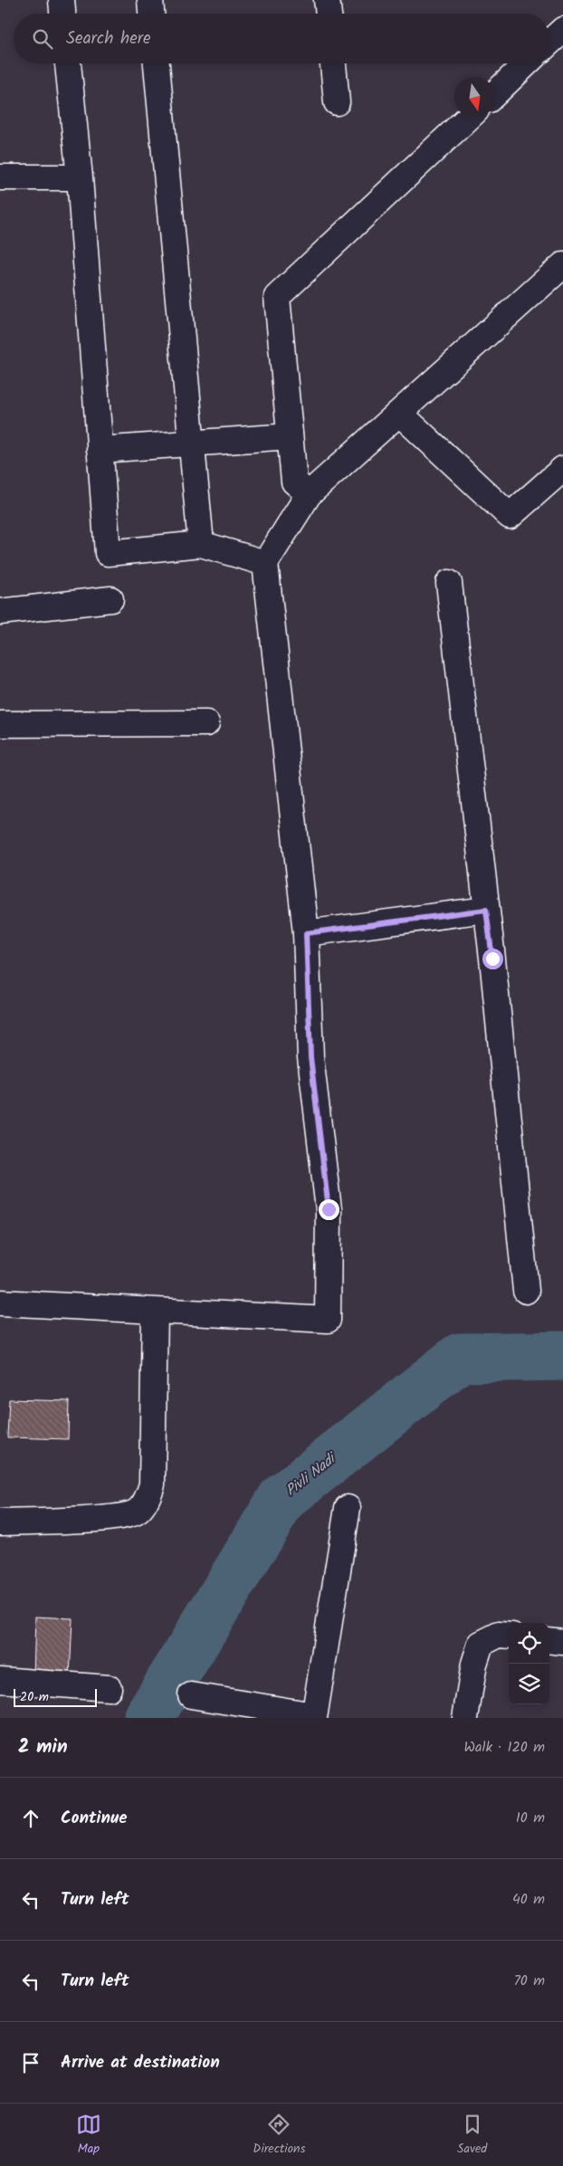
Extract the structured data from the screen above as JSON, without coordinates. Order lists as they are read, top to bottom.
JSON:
{
  "water": ["Pivli Nadi"],
  "scale_bar": "20 m",
  "north": "bottom",
  "page": {
    "search": "Search here",
    "scale": "20 m",
    "heading": ["2 min", "Walk · 120 m"],
    "list": [
      ["Continue", "10 m"],
      ["Turn left", "40 m"],
      ["Turn left", "70 m"],
      "Arrive at destination"
    ],
    "nav": ["Map", "Directions", "Saved"]
  }
}
